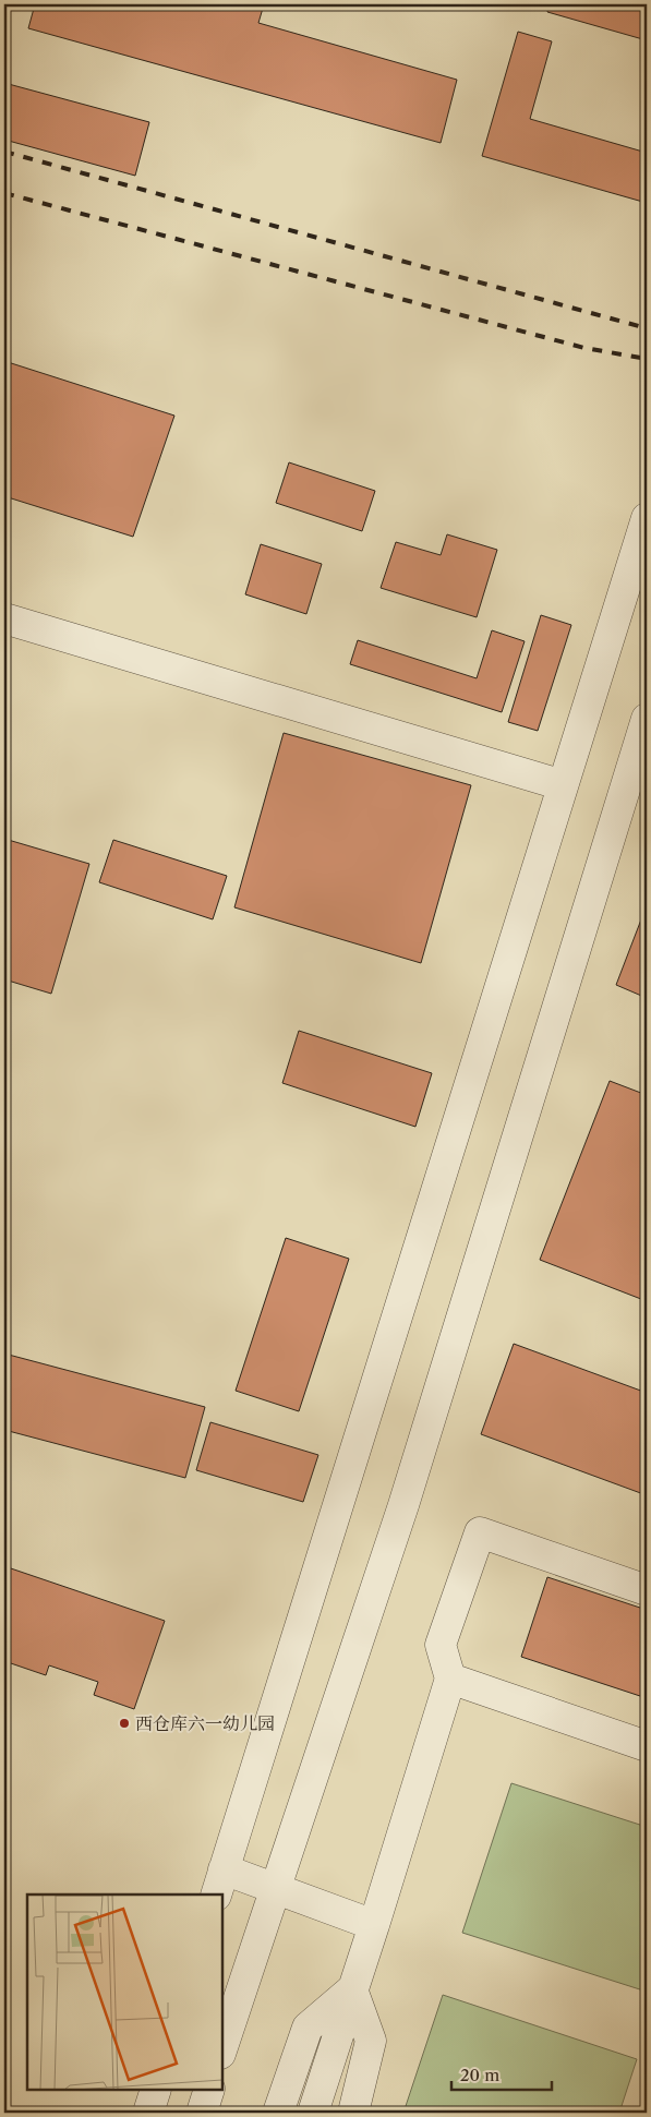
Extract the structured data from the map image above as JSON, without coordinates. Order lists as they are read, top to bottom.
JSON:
{
  "places": ["西仓库六一幼儿园"],
  "scale_bar": "20 m"
}
